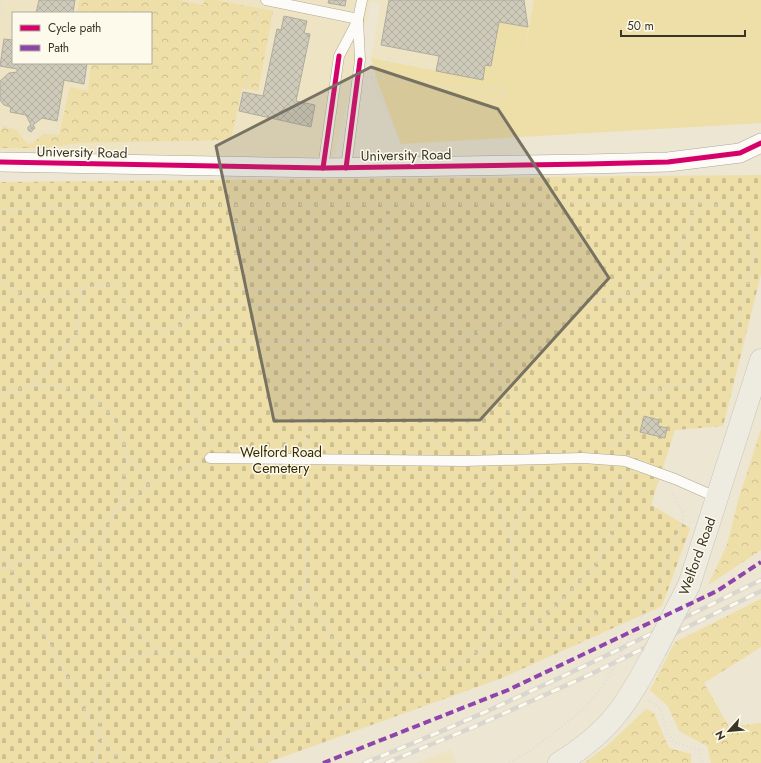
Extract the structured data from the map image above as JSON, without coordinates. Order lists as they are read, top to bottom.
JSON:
{
  "streets": {
    "main road": ["Welford Road"],
    "street": ["University Road"]
  },
  "parks": ["Welford Road Cemetery"],
  "legend": ["Cycle path", "Path"],
  "scale_bar": "50 m",
  "north": "bottom left"
}
